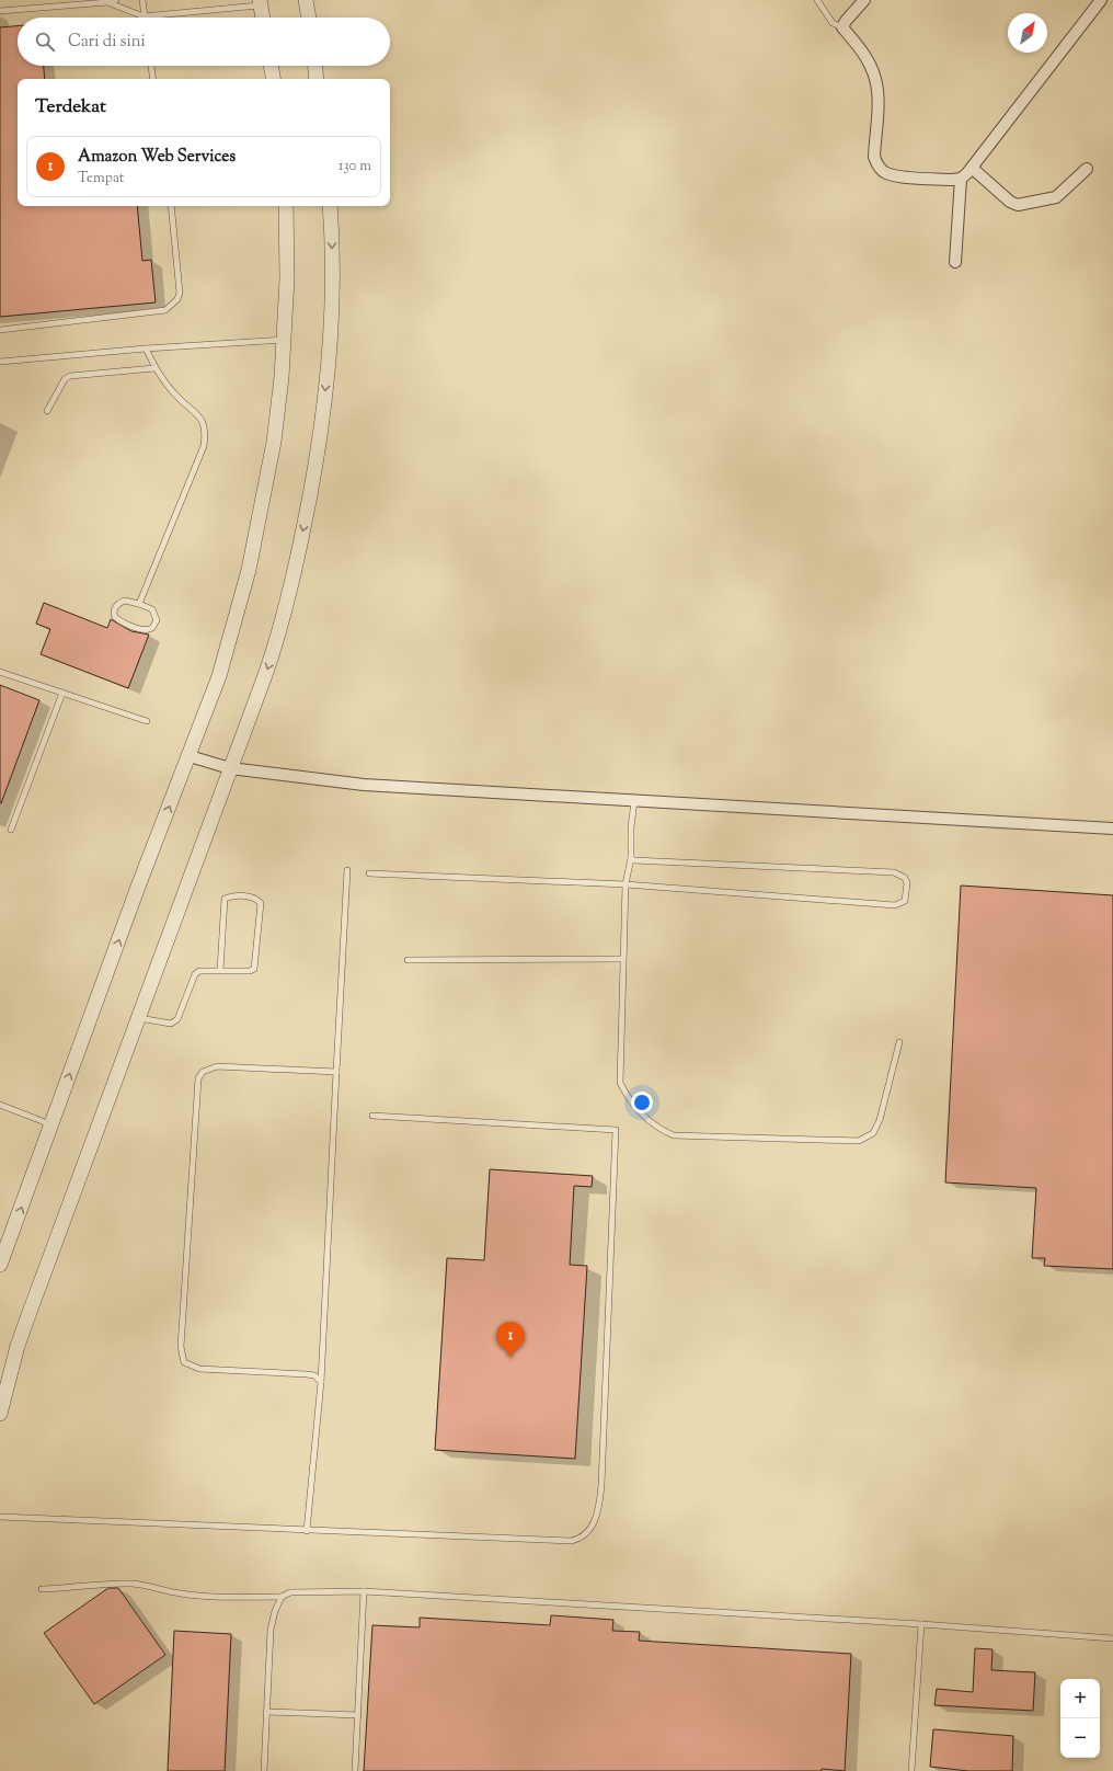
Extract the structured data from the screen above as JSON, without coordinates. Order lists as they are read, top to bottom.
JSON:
{
  "north": "top right",
  "page": {
    "search": "Cari di sini",
    "heading": "Terdekat",
    "list": [
      {
        "mark": "1",
        "name": "Amazon Web Services",
        "note": "Tempat",
        "value": "130 m"
      }
    ],
    "pins": "1",
    "map_buttons": ["+", "−"]
  }
}
